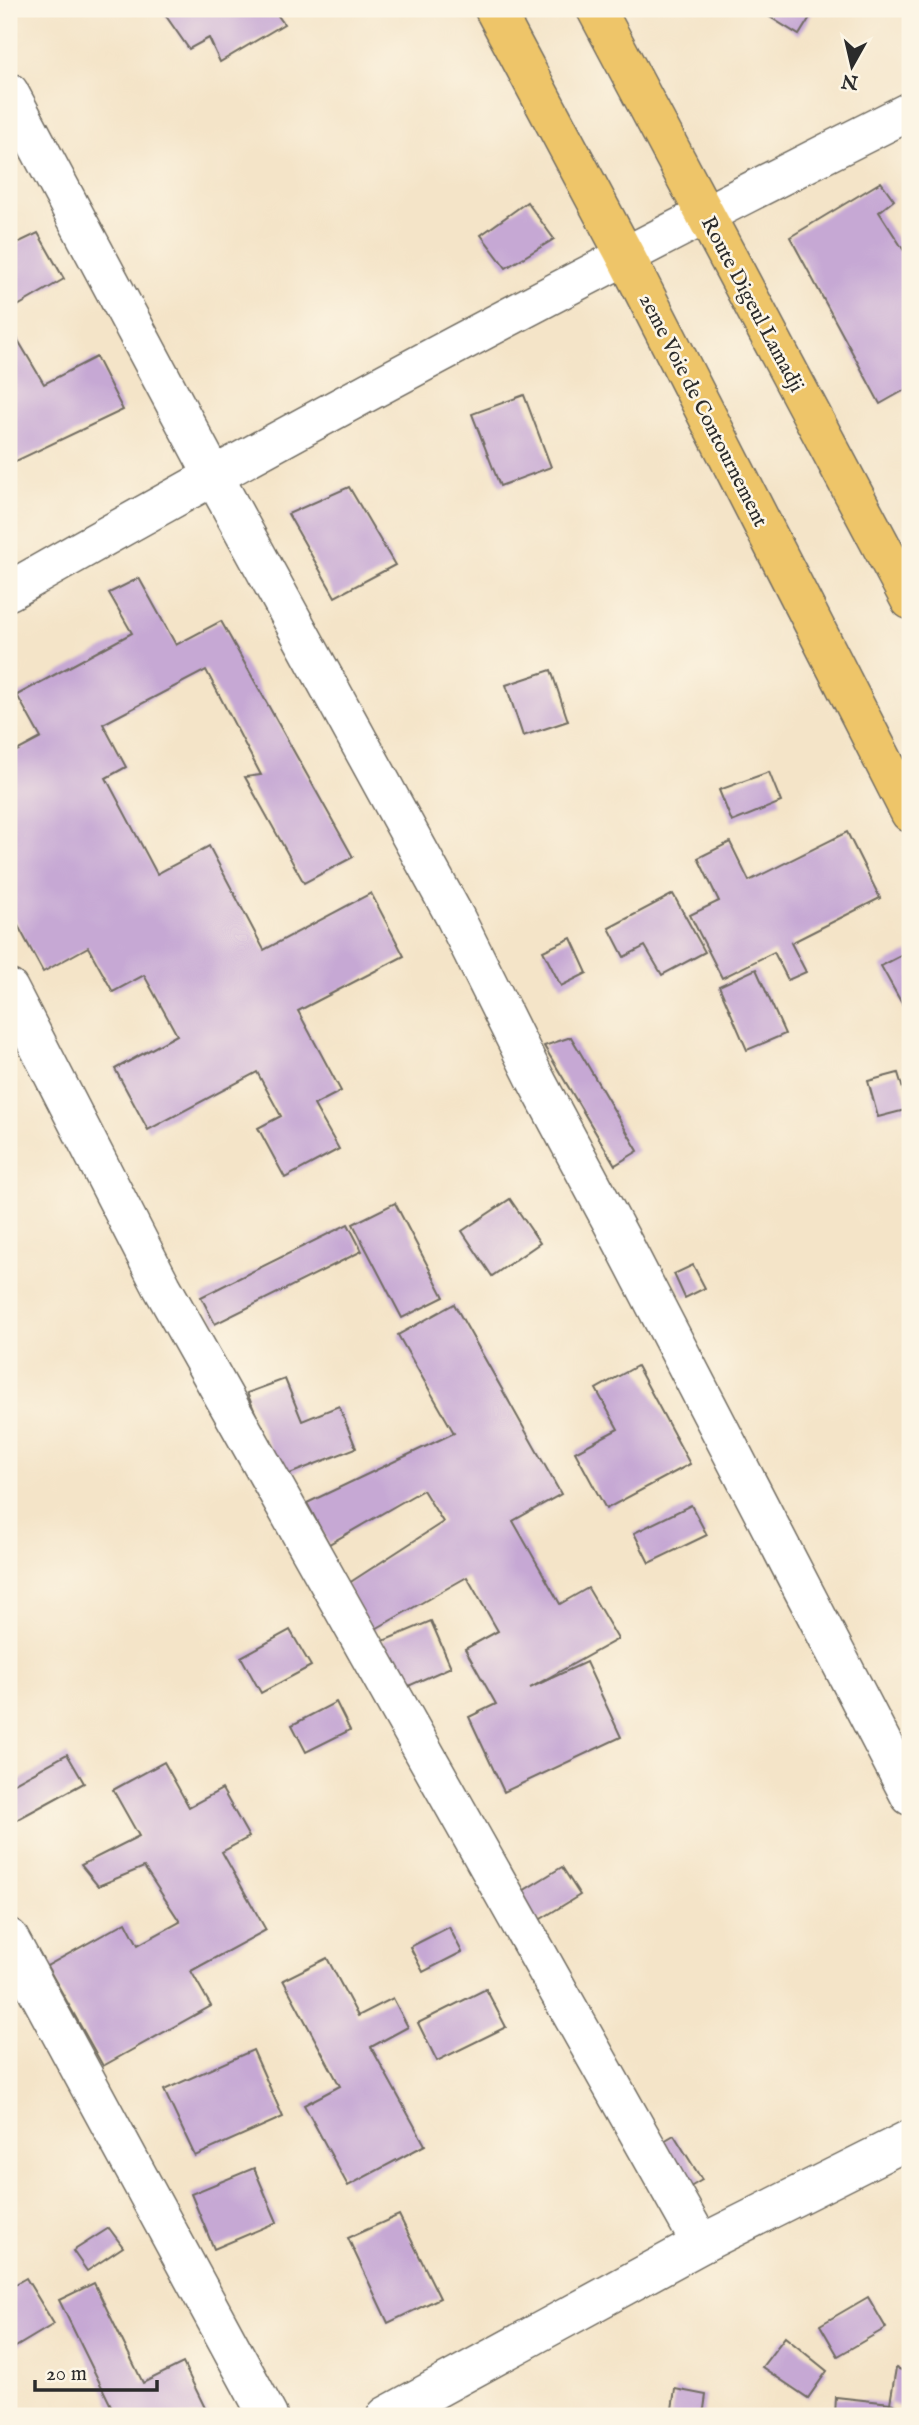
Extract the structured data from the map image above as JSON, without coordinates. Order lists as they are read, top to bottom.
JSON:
{
  "streets": {
    "main road": ["Route Digeul Lamadji", "2eme Voie de Contournement"]
  },
  "scale_bar": "20 m",
  "north": "bottom"
}
